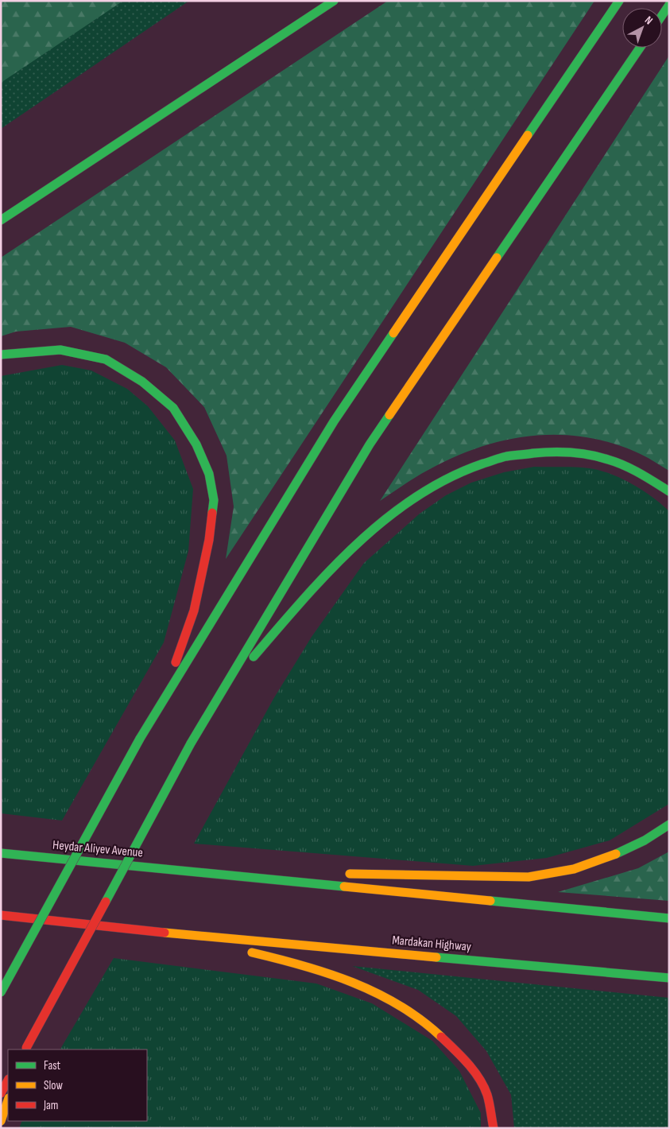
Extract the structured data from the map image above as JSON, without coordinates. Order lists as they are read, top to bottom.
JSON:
{
  "streets": {
    "highway": ["Heydar Aliyev Avenue", "Mardakan Highway"]
  },
  "legend": ["Fast", "Slow", "Jam"],
  "north": "top right"
}
